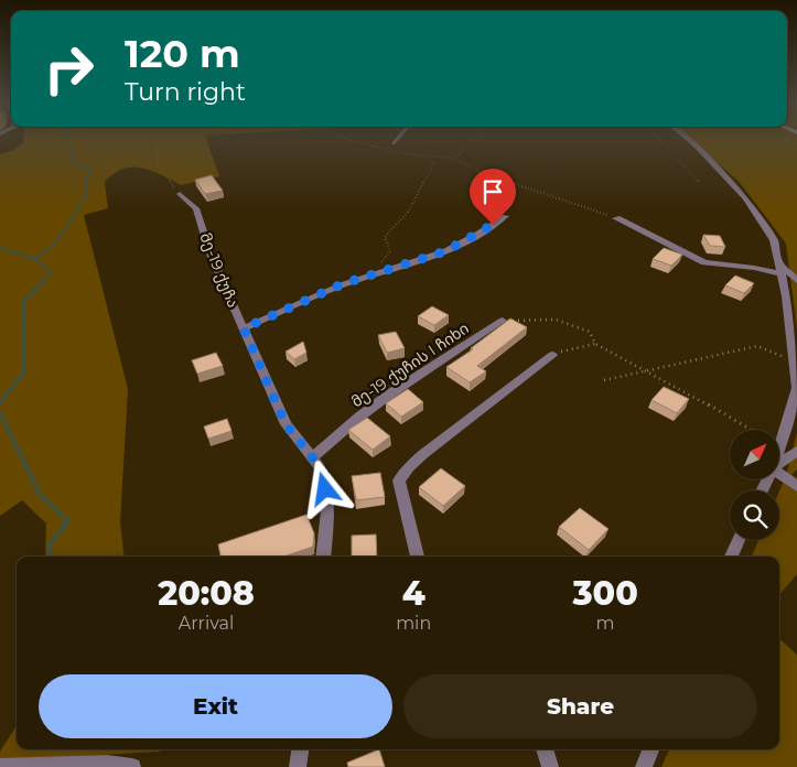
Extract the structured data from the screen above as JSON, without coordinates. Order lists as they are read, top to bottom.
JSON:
{
  "streets": {
    "street": ["მე-19 ქუჩა", "მე-19 ქუჩის I ჩიხი"]
  },
  "crossings": [
    ["მე-19 ქუჩა", "მე-19 ქუჩის I ჩიხი"]
  ],
  "north": "top right",
  "page": {
    "turn": ["120 m", "Turn right"],
    "eta": [
      "20:08",
      "Arrival",
      "4",
      "min",
      "300",
      "m"
    ],
    "buttons": ["Exit", "Share"]
  }
}
